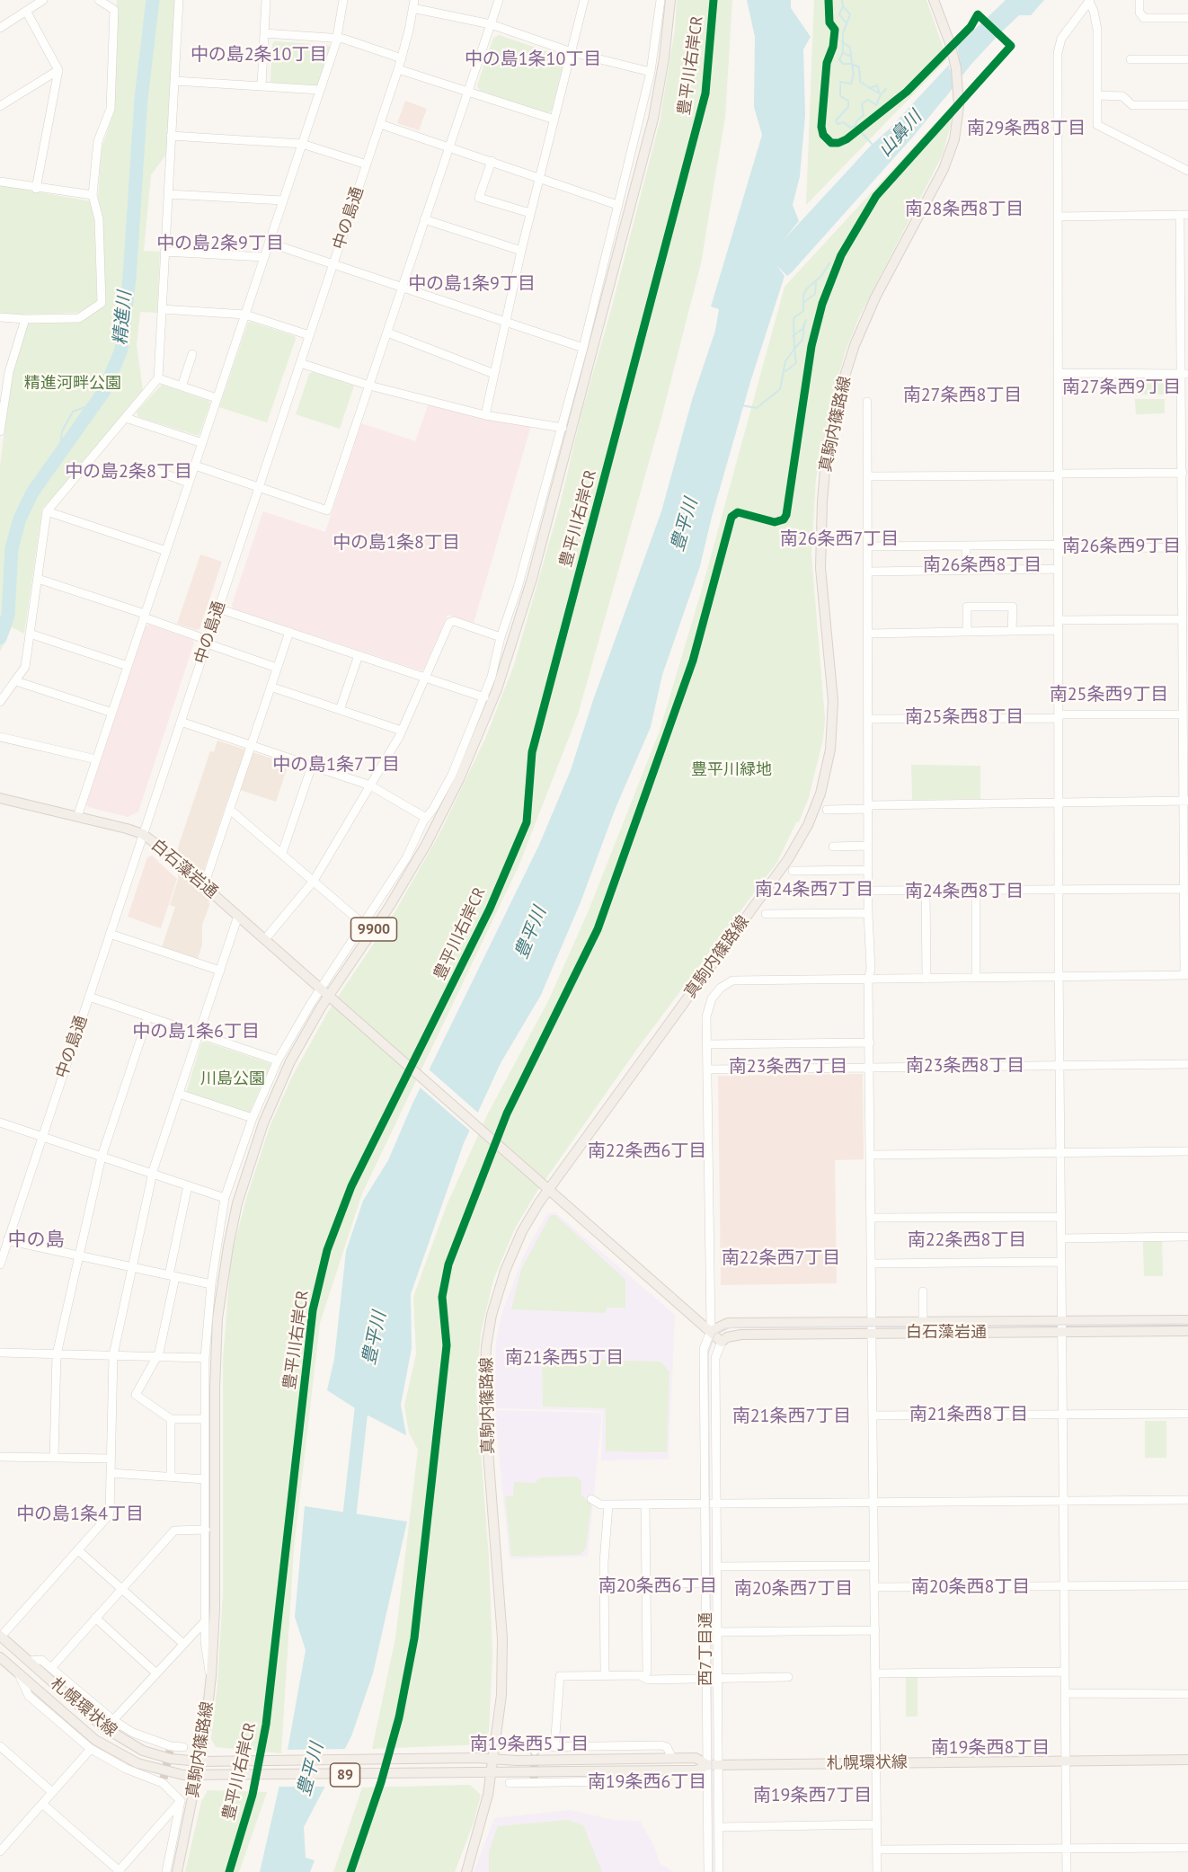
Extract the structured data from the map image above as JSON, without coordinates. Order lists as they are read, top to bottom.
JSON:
{
  "streets": {
    "main road": [
      "真駒内篠路線",
      "白石藻岩通",
      "9900",
      "札幌環状線",
      "89"
    ],
    "street": ["中の島通", "西7丁目通"],
    "cycle path": ["豊平川右岸CR"]
  },
  "crossings": [
    ["中の島通", "白石藻岩通"],
    ["真駒内篠路線", "白石藻岩通"],
    ["真駒内篠路線", "札幌環状線"],
    ["真駒内篠路線", "89"],
    ["白石藻岩通", "西7丁目通"],
    ["西7丁目通", "札幌環状線"],
    ["札幌環状線", "89"]
  ],
  "districts": [
    "中の島2条10丁目",
    "中の島1条10丁目",
    "南29条西8丁目",
    "南28条西8丁目",
    "中の島2条9丁目",
    "中の島1条9丁目",
    "南27条西9丁目",
    "南27条西8丁目",
    "中の島2条8丁目",
    "南26条西7丁目",
    "中の島1条8丁目",
    "南26条西9丁目",
    "南26条西8丁目",
    "南25条西9丁目",
    "南25条西8丁目",
    "中の島1条7丁目",
    "南24条西7丁目",
    "南24条西8丁目",
    "中の島1条6丁目",
    "南23条西8丁目",
    "南23条西7丁目",
    "南22条西6丁目",
    "中の島",
    "南22条西8丁目",
    "南22条西7丁目",
    "南21条西5丁目",
    "南21条西8丁目",
    "南21条西7丁目",
    "中の島1条4丁目",
    "南20条西6丁目",
    "南20条西8丁目",
    "南20条西7丁目",
    "南19条西5丁目",
    "南19条西8丁目",
    "南19条西6丁目",
    "南19条西7丁目"
  ],
  "water": ["山鼻川", "精進川", "豊平川"],
  "parks": ["精進河畔公園", "豊平川緑地", "川島公園"]
}
